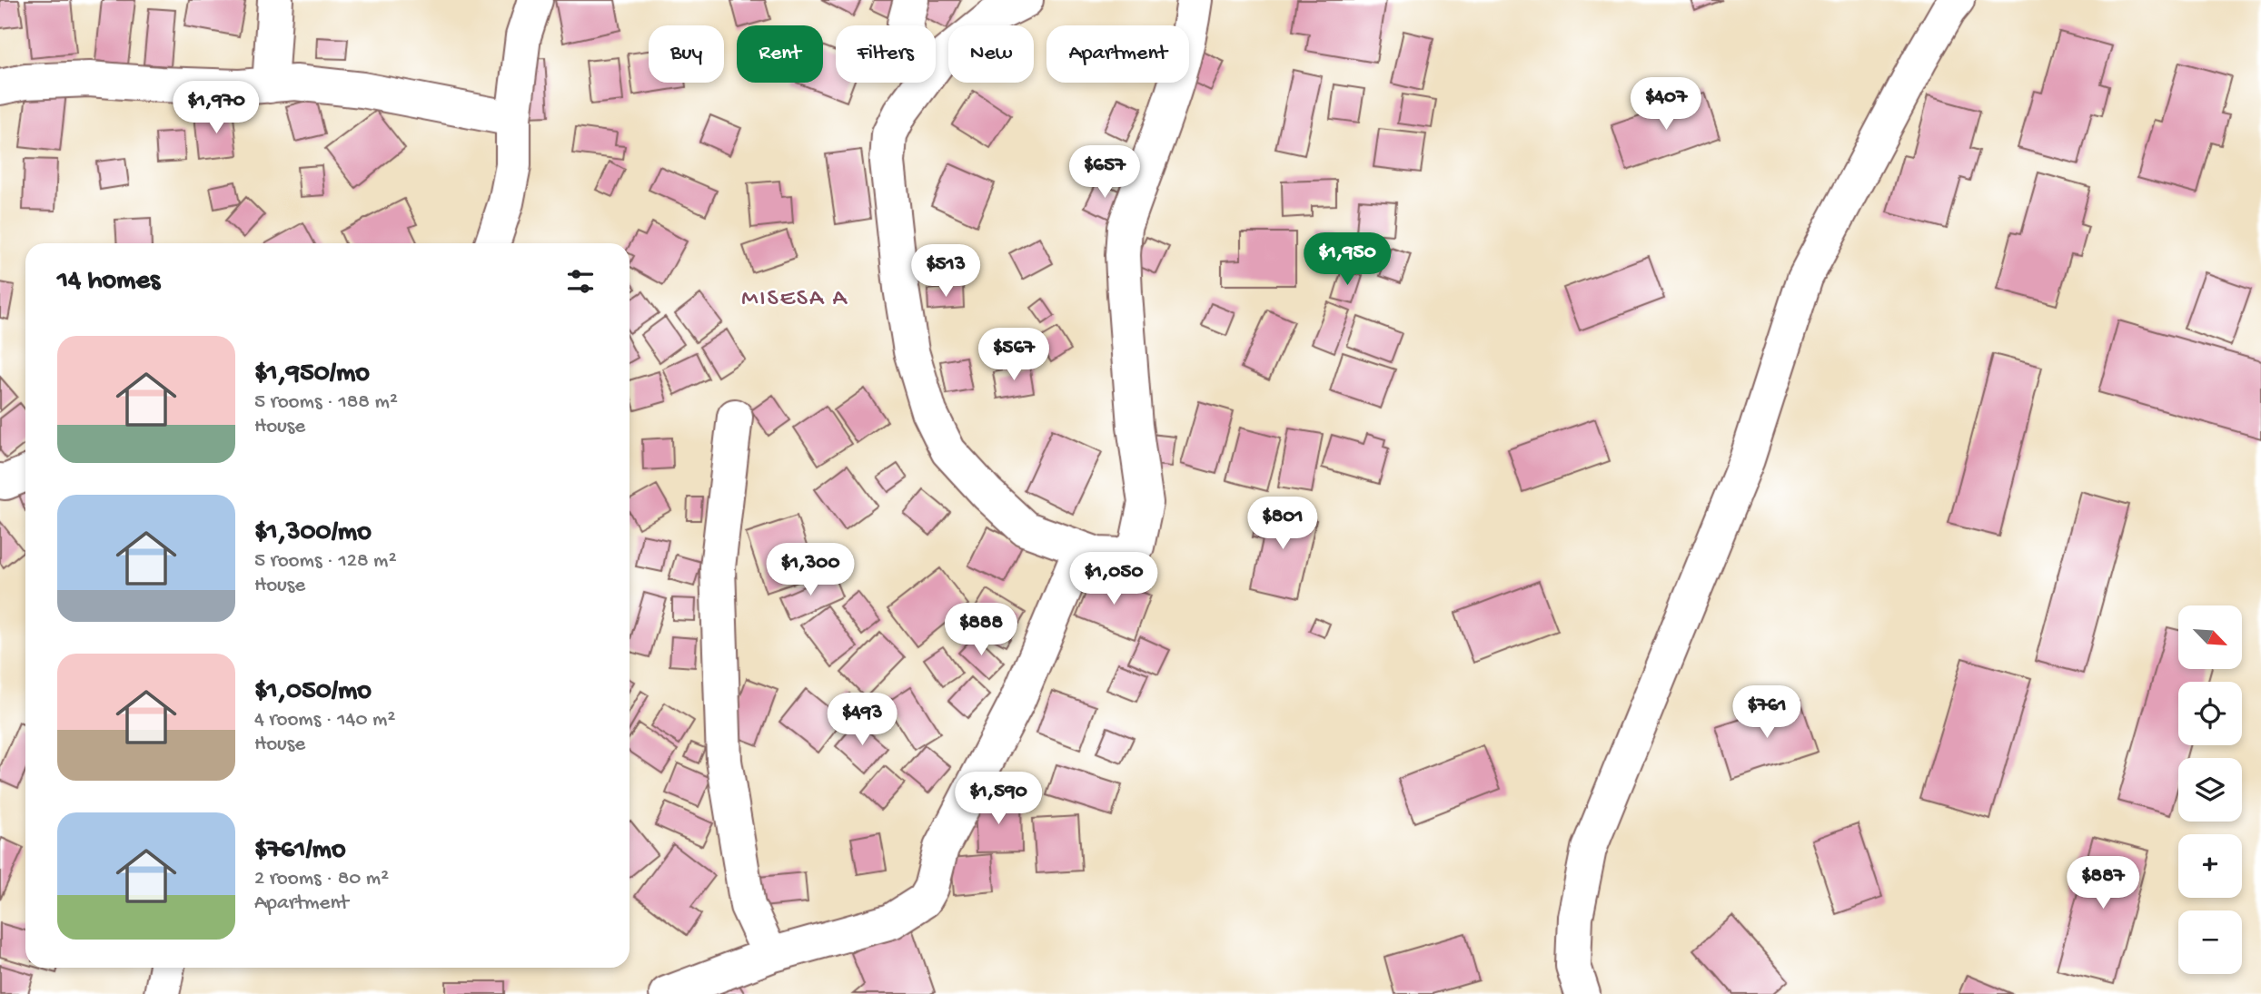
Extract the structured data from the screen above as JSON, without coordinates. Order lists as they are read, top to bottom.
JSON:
{
  "districts": ["MISESA A"],
  "north": "bottom right",
  "page": {
    "chip": [
      "Buy",
      "Rent",
      "Filters",
      "New",
      "Apartment"
    ],
    "price": [
      "$407",
      "$1,970",
      "$657",
      "$1,950",
      "$513",
      "$567",
      "$801",
      "$1,300",
      "$1,050",
      "$888",
      "$761",
      "$493",
      "$1,590",
      "$887"
    ],
    "heading": "14 homes",
    "list": [
      {
        "name": "$1,950/mo",
        "note": "5 rooms · 188 m² · House"
      },
      {
        "name": "$1,300/mo",
        "note": "5 rooms · 128 m² · House"
      },
      {
        "name": "$1,050/mo",
        "note": "4 rooms · 140 m² · House"
      },
      {
        "name": "$761/mo",
        "note": "2 rooms · 80 m² · Apartment"
      }
    ],
    "map_buttons": ["+", "−"]
  }
}
